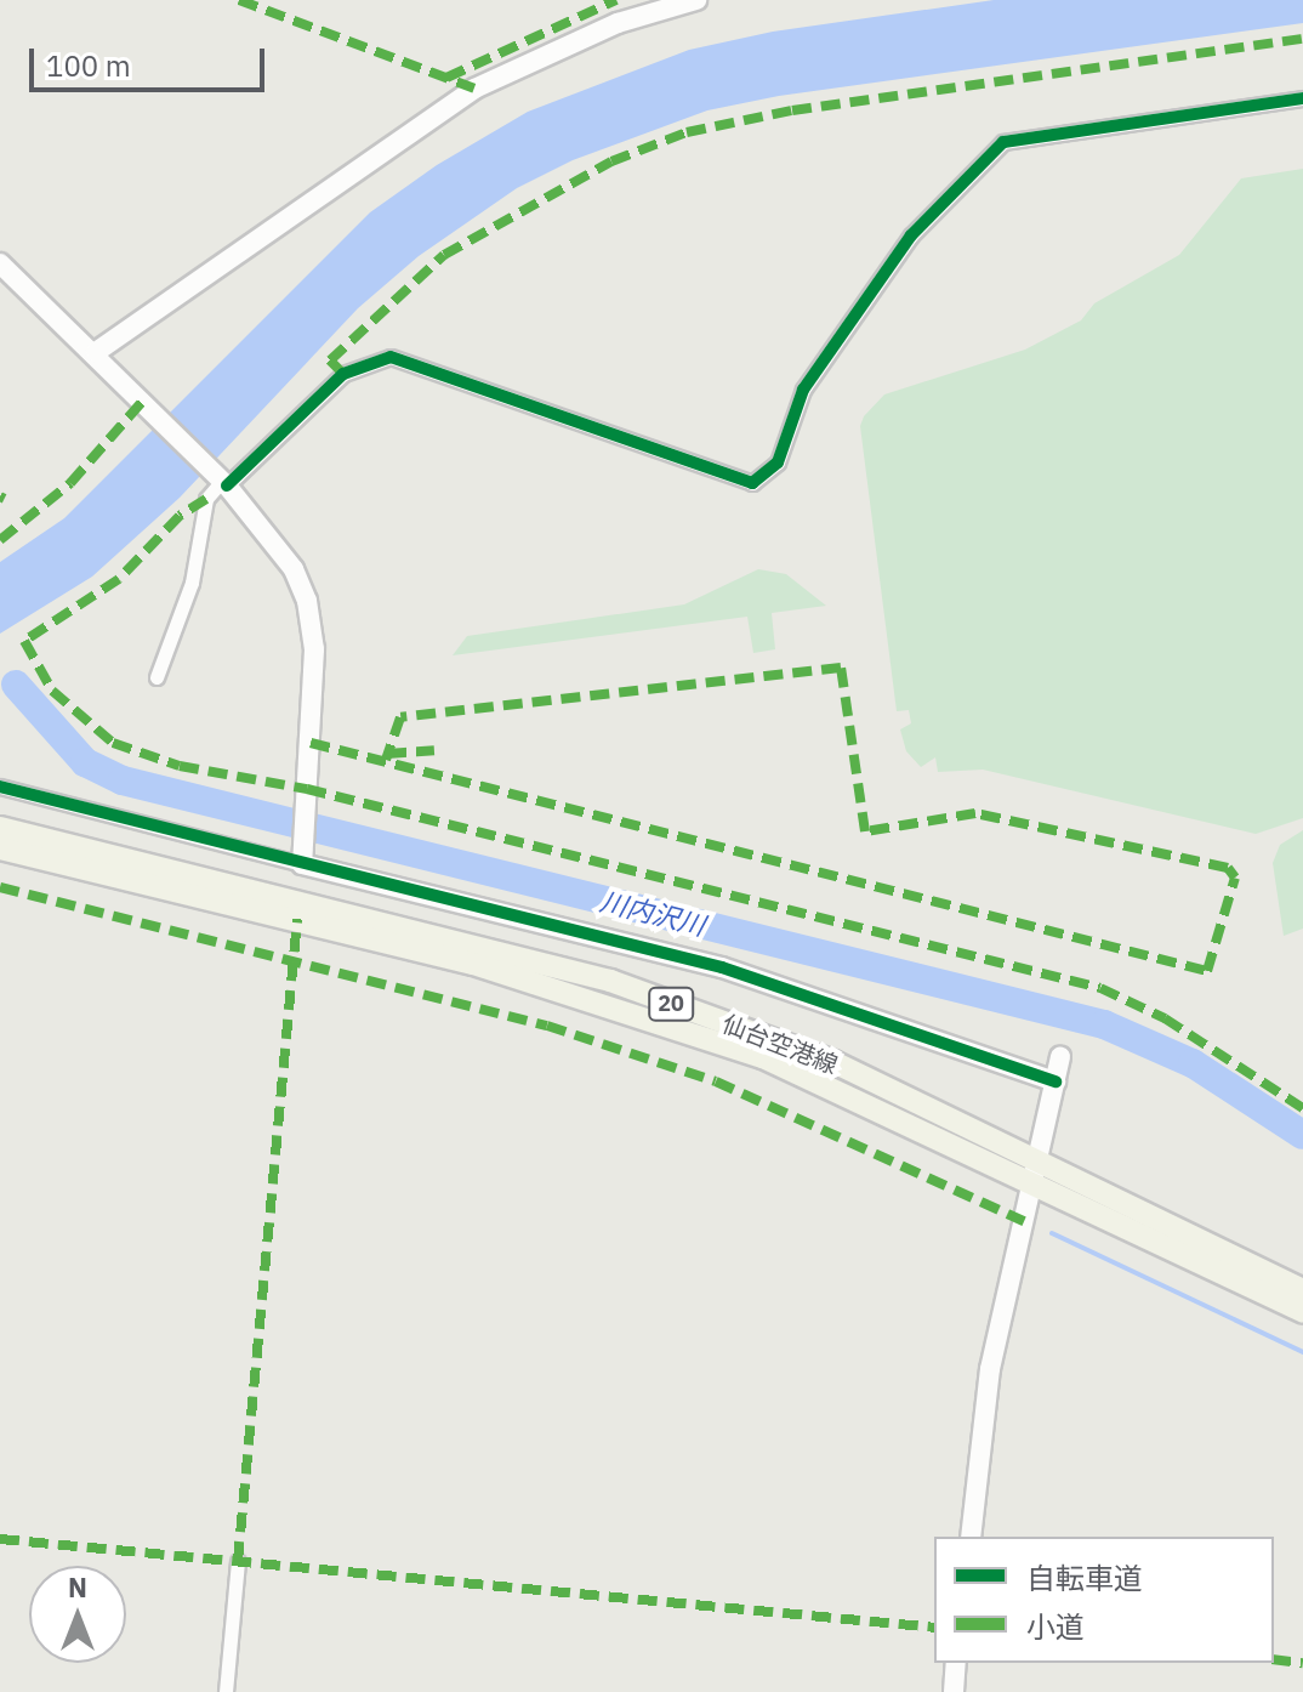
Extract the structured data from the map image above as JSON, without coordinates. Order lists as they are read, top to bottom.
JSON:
{
  "streets": {
    "main road": ["20", "仙台空港線"]
  },
  "water": ["川内沢川"],
  "legend": ["自転車道", "小道"],
  "scale_bar": "100 m",
  "north": "top"
}
